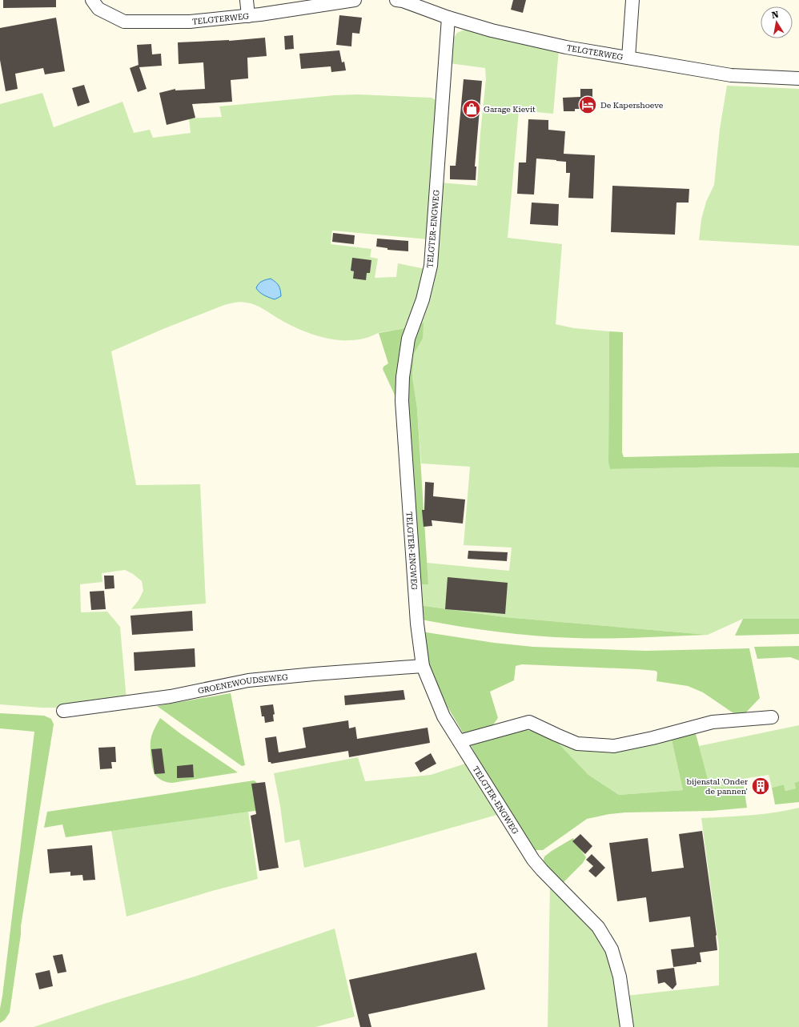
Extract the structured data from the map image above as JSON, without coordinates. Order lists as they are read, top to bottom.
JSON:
{
  "streets": {
    "street": ["TELGTERWEG", "TELGTER-ENGWEG", "GROENEWOUDSEWEG"]
  },
  "crossings": [
    ["TELGTERWEG", "TELGTER-ENGWEG"],
    ["TELGTER-ENGWEG", "GROENEWOUDSEWEG"]
  ],
  "places": {
    "hotel": ["De Kapershoeve"],
    "shop": ["Garage Kievit"],
    "building": ["bijenstal 'Onder de pannen'"]
  },
  "north": "top"
}
